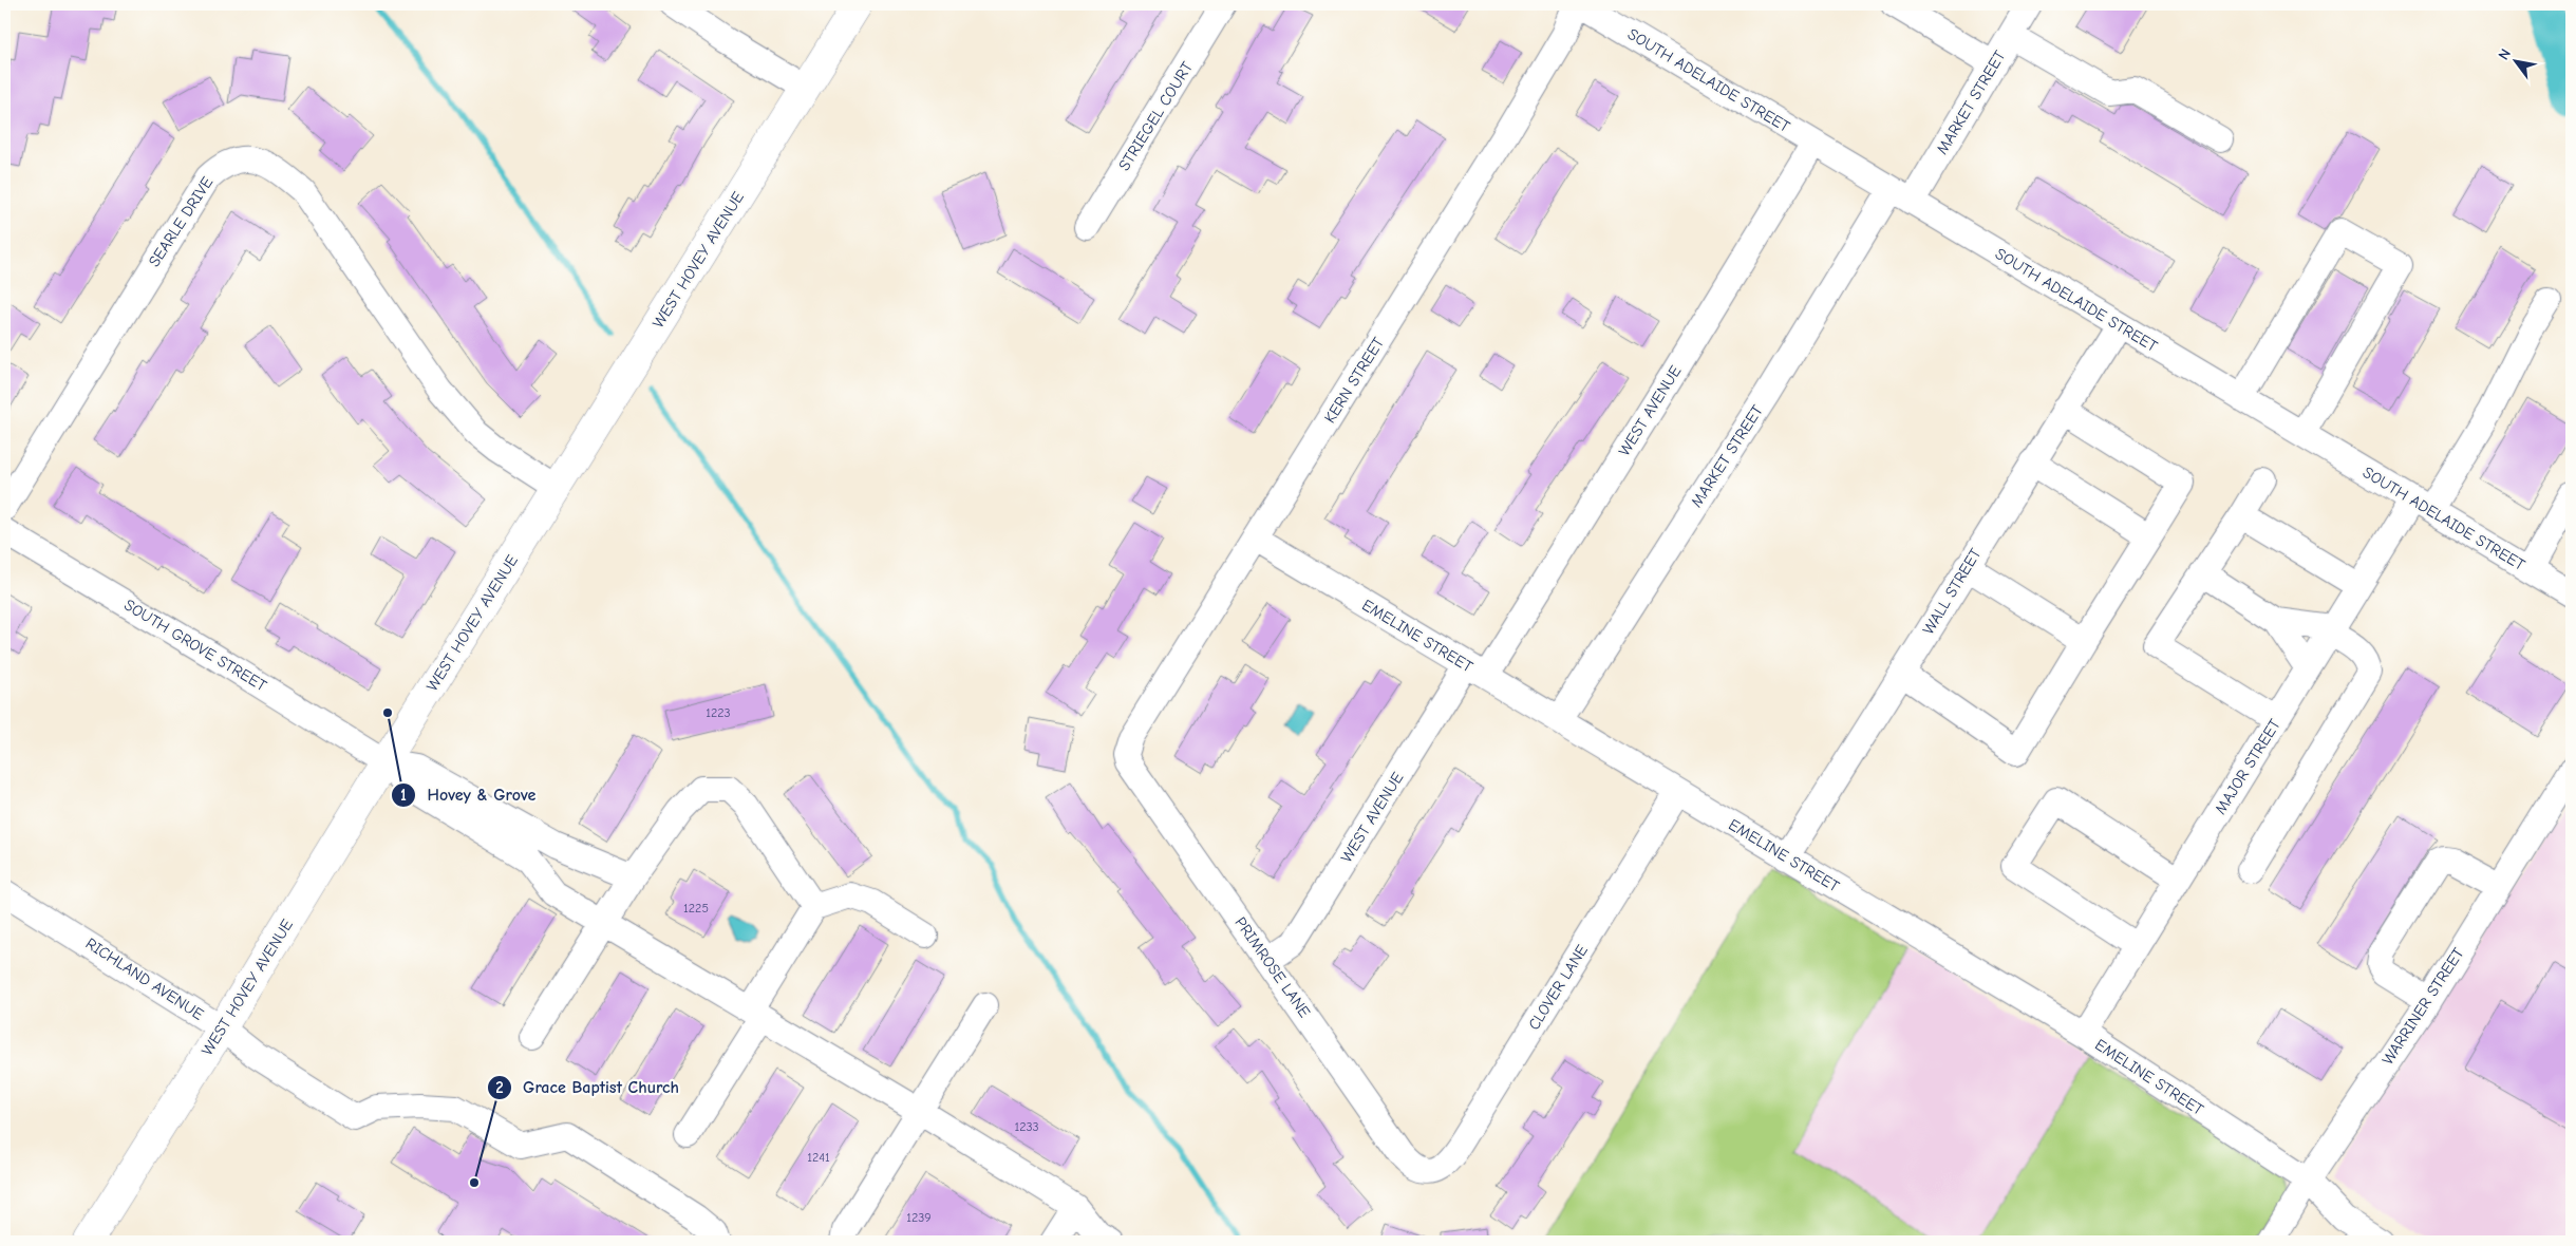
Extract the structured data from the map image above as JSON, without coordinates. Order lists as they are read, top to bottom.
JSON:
{
  "streets": {
    "main road": ["WEST HOVEY AVENUE"],
    "street": [
      "SOUTH ADELAIDE STREET",
      "MARKET STREET",
      "STRIEGEL COURT",
      "SEARLE DRIVE",
      "KERN STREET",
      "WEST AVENUE",
      "WALL STREET",
      "EMELINE STREET",
      "SOUTH GROVE STREET",
      "MAJOR STREET",
      "PRIMROSE LANE",
      "RICHLAND AVENUE",
      "CLOVER LANE",
      "WARRINER STREET"
    ]
  },
  "crossings": [
    ["SOUTH ADELAIDE STREET", "MARKET STREET"],
    ["SOUTH ADELAIDE STREET", "WEST AVENUE"],
    ["SOUTH ADELAIDE STREET", "WALL STREET"],
    ["SOUTH ADELAIDE STREET", "MAJOR STREET"],
    ["MARKET STREET", "EMELINE STREET"],
    ["SEARLE DRIVE", "WEST HOVEY AVENUE"],
    ["WEST HOVEY AVENUE", "SOUTH GROVE STREET"],
    ["WEST HOVEY AVENUE", "RICHLAND AVENUE"],
    ["KERN STREET", "EMELINE STREET"],
    ["KERN STREET", "PRIMROSE LANE"],
    ["WEST AVENUE", "EMELINE STREET"],
    ["WEST AVENUE", "PRIMROSE LANE"],
    ["WALL STREET", "EMELINE STREET"],
    ["EMELINE STREET", "MAJOR STREET"],
    ["EMELINE STREET", "CLOVER LANE"],
    ["EMELINE STREET", "WARRINER STREET"],
    ["PRIMROSE LANE", "CLOVER LANE"]
  ],
  "places": ["Hovey & Grove", "Grace Baptist Church"],
  "house_numbers": [
    "1223",
    "1225",
    "1233",
    "1241",
    "1239"
  ],
  "north": "top left"
}
